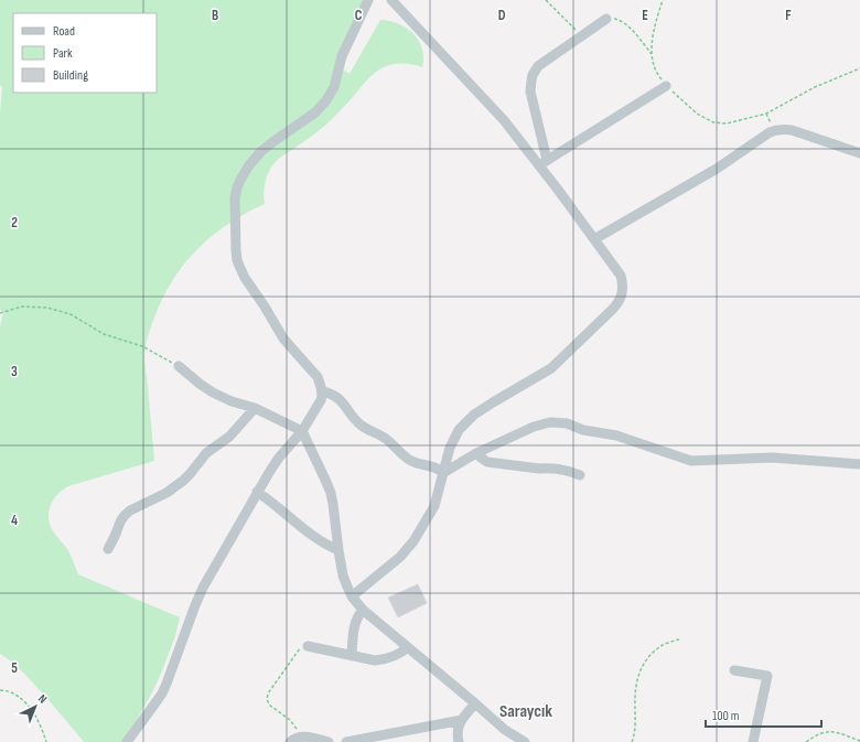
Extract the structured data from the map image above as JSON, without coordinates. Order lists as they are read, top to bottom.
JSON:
{
  "districts": ["Saraycık"],
  "legend": ["Road", "Park", "Building"],
  "scale_bar": "100 m",
  "north": "top right",
  "grid": {
    "columns": [
      "B",
      "C",
      "D",
      "E",
      "F"
    ],
    "rows": [
      "2",
      "3",
      "4",
      "5"
    ]
  }
}
